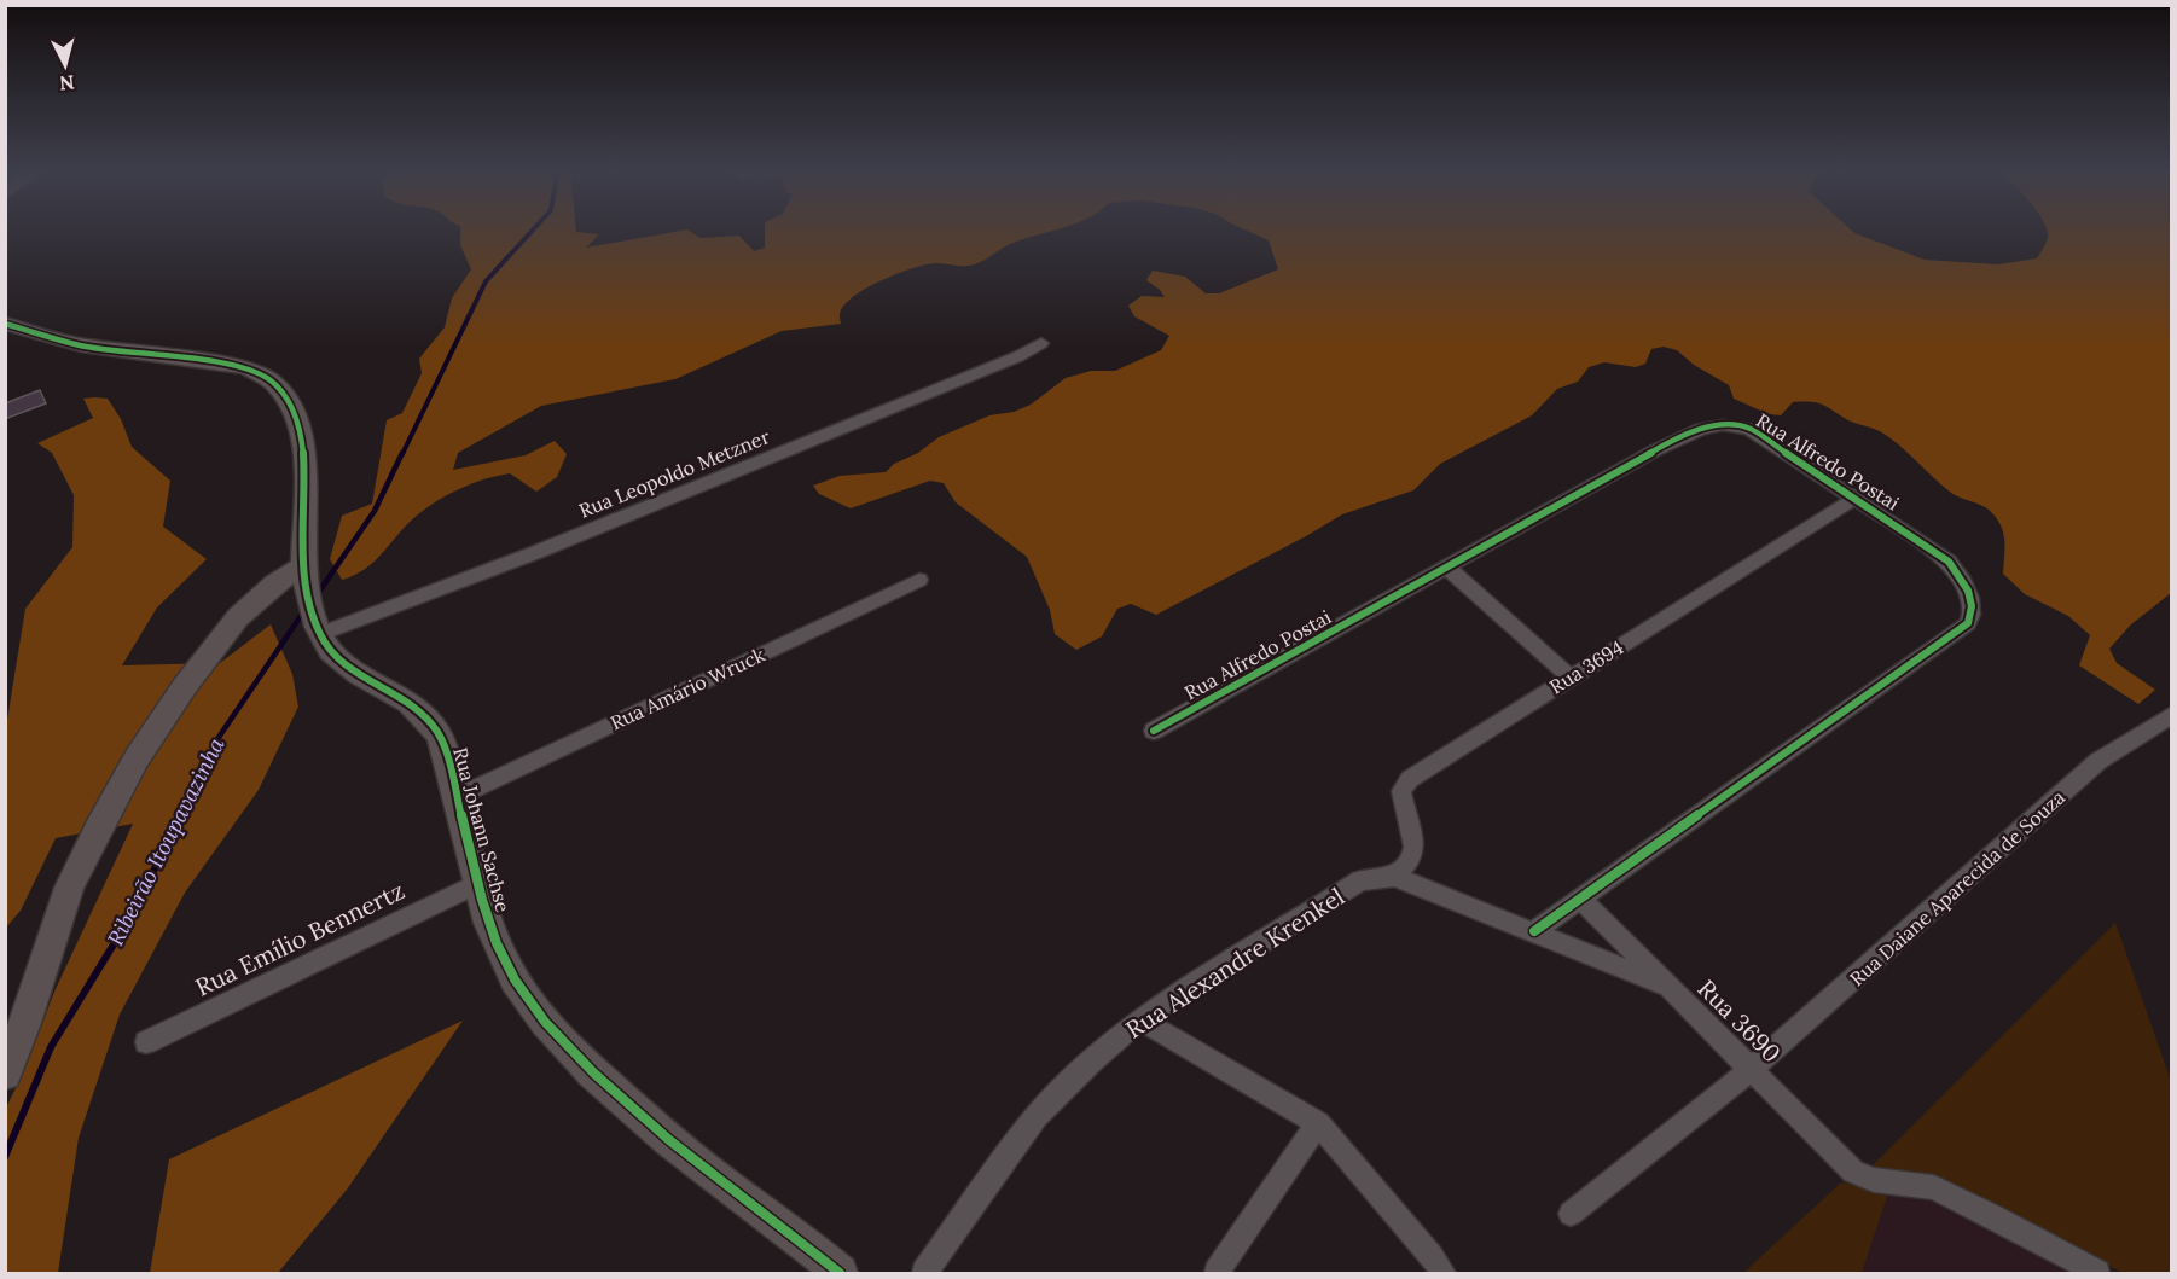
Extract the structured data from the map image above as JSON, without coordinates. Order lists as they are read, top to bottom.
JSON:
{
  "streets": {
    "street": [
      "Rua Alfredo Postai",
      "Rua Leopoldo Metzner",
      "Rua 3694",
      "Rua Amário Wruck",
      "Rua Johann Sachse",
      "Rua Daiane Aparecida de Souza",
      "Rua Emílio Bennertz",
      "Rua Alexandre Krenkel",
      "Rua 3690"
    ]
  },
  "crossings": [
    ["Rua Alfredo Postai", "Rua 3694"],
    ["Rua Alfredo Postai", "Rua 3690"],
    ["Rua Leopoldo Metzner", "Rua Johann Sachse"],
    ["Rua 3694", "Rua Alexandre Krenkel"],
    ["Rua Amário Wruck", "Rua Johann Sachse"],
    ["Rua Johann Sachse", "Rua Emílio Bennertz"],
    ["Rua Daiane Aparecida de Souza", "Rua 3690"]
  ],
  "water": ["Ribeirão Itoupavazinha"],
  "north": "bottom"
}
